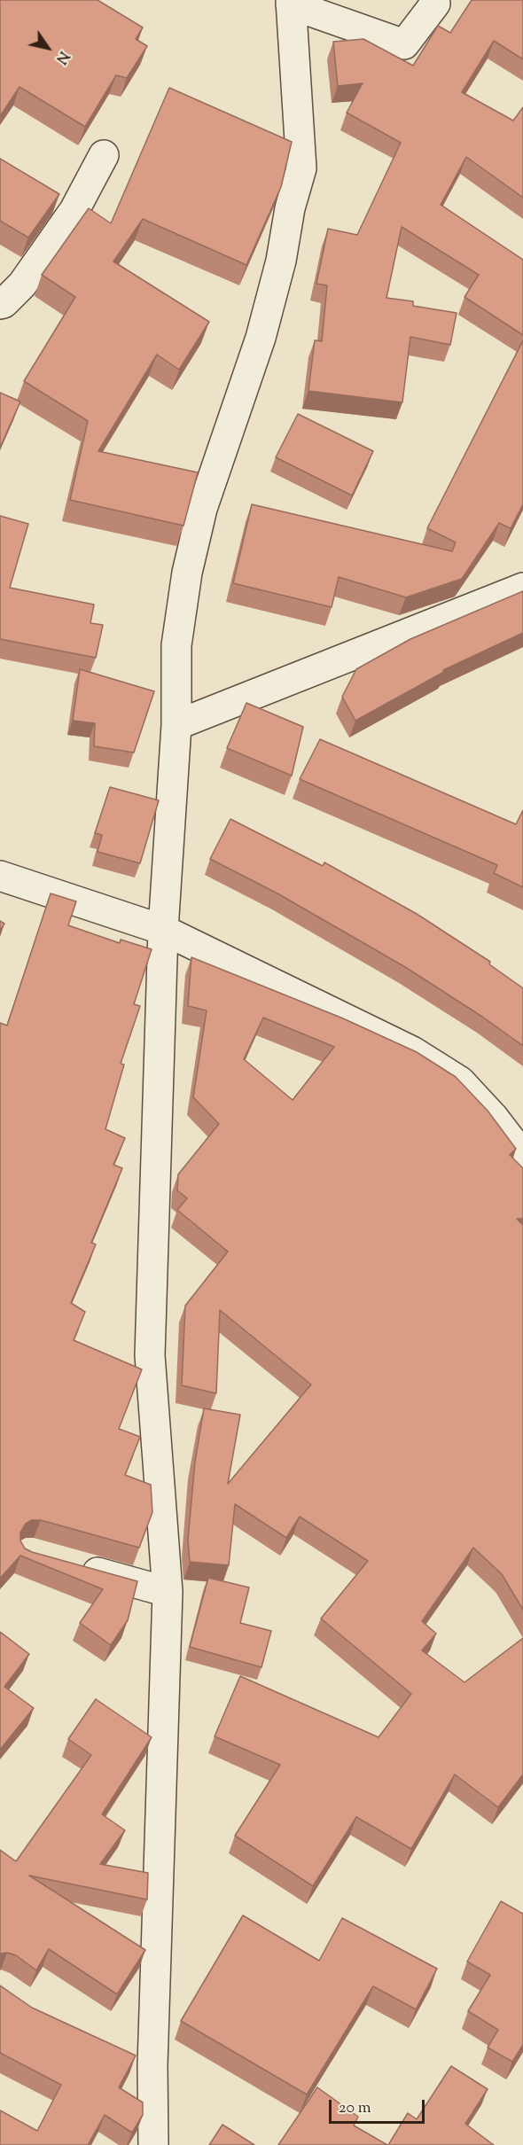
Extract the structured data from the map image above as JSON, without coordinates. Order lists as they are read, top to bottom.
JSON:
{
  "scale_bar": "20 m",
  "north": "bottom right"
}
